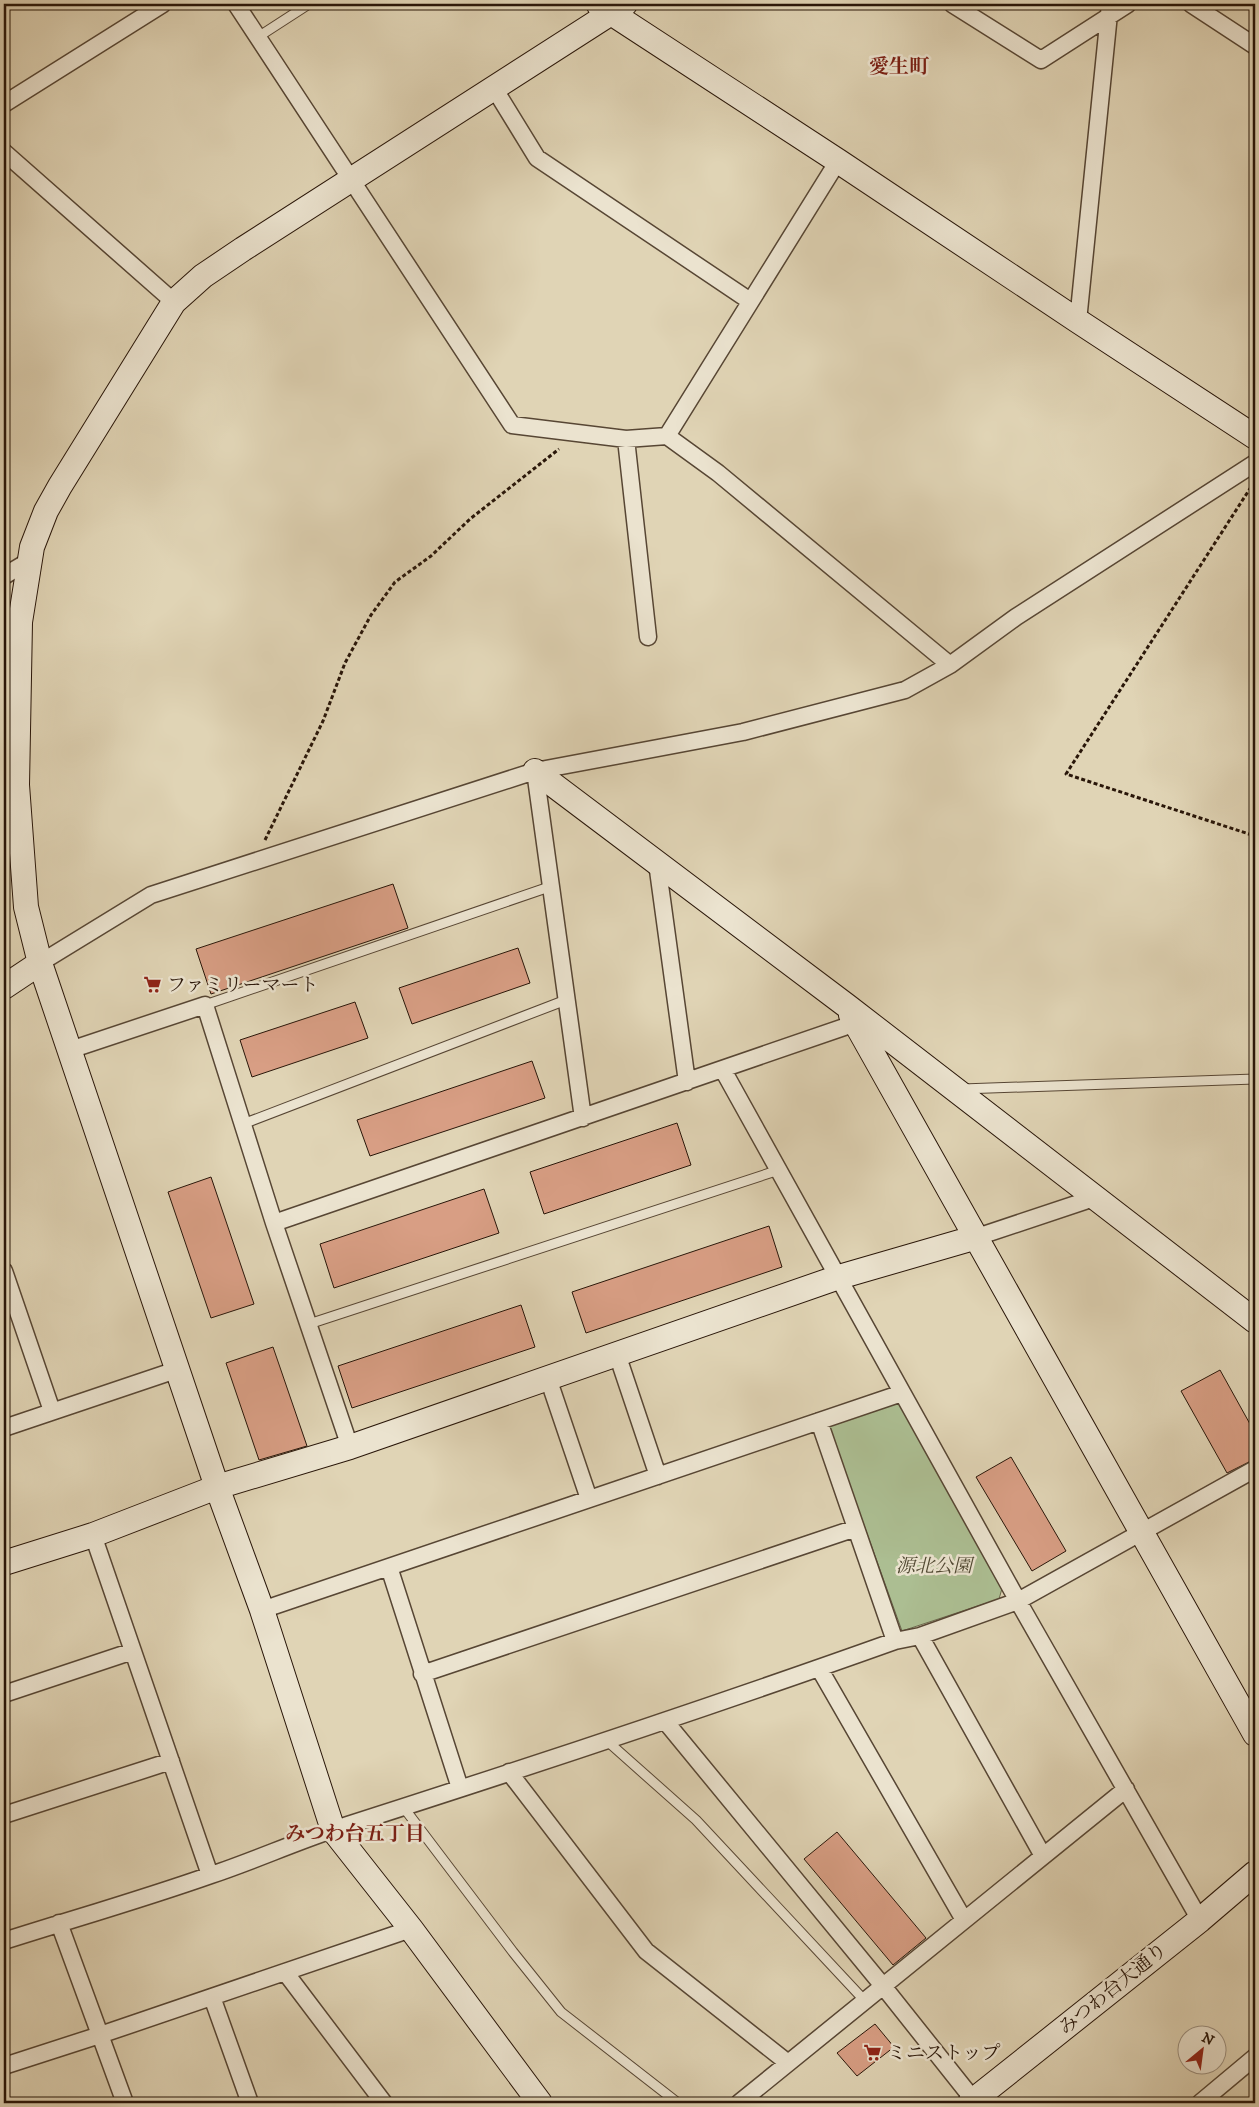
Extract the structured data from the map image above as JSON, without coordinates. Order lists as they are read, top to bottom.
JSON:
{
  "streets": {
    "street": ["みつわ台大通り"]
  },
  "districts": ["愛生町", "みつわ台五丁目"],
  "parks": ["源北公園"],
  "places": {
    "supermarket": ["ファミリーマート", "ミニストップ"]
  },
  "north": "top right"
}
